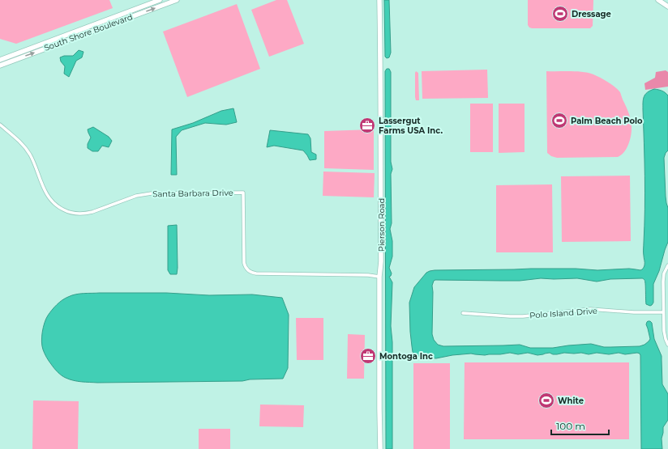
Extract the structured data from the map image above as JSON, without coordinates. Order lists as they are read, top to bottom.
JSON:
{
  "streets": {
    "street": [
      "South Shore Boulevard",
      "Santa Barbara Drive",
      "Pierson Road",
      "Polo Island Drive"
    ]
  },
  "crossings": [
    ["Santa Barbara Drive", "Pierson Road"]
  ],
  "places": {
    "sports": ["Dressage", "Palm Beach Polo", "White"],
    "office": ["Lassergut Farms USA Inc.", "Montoga Inc"]
  },
  "scale_bar": "100 m"
}
